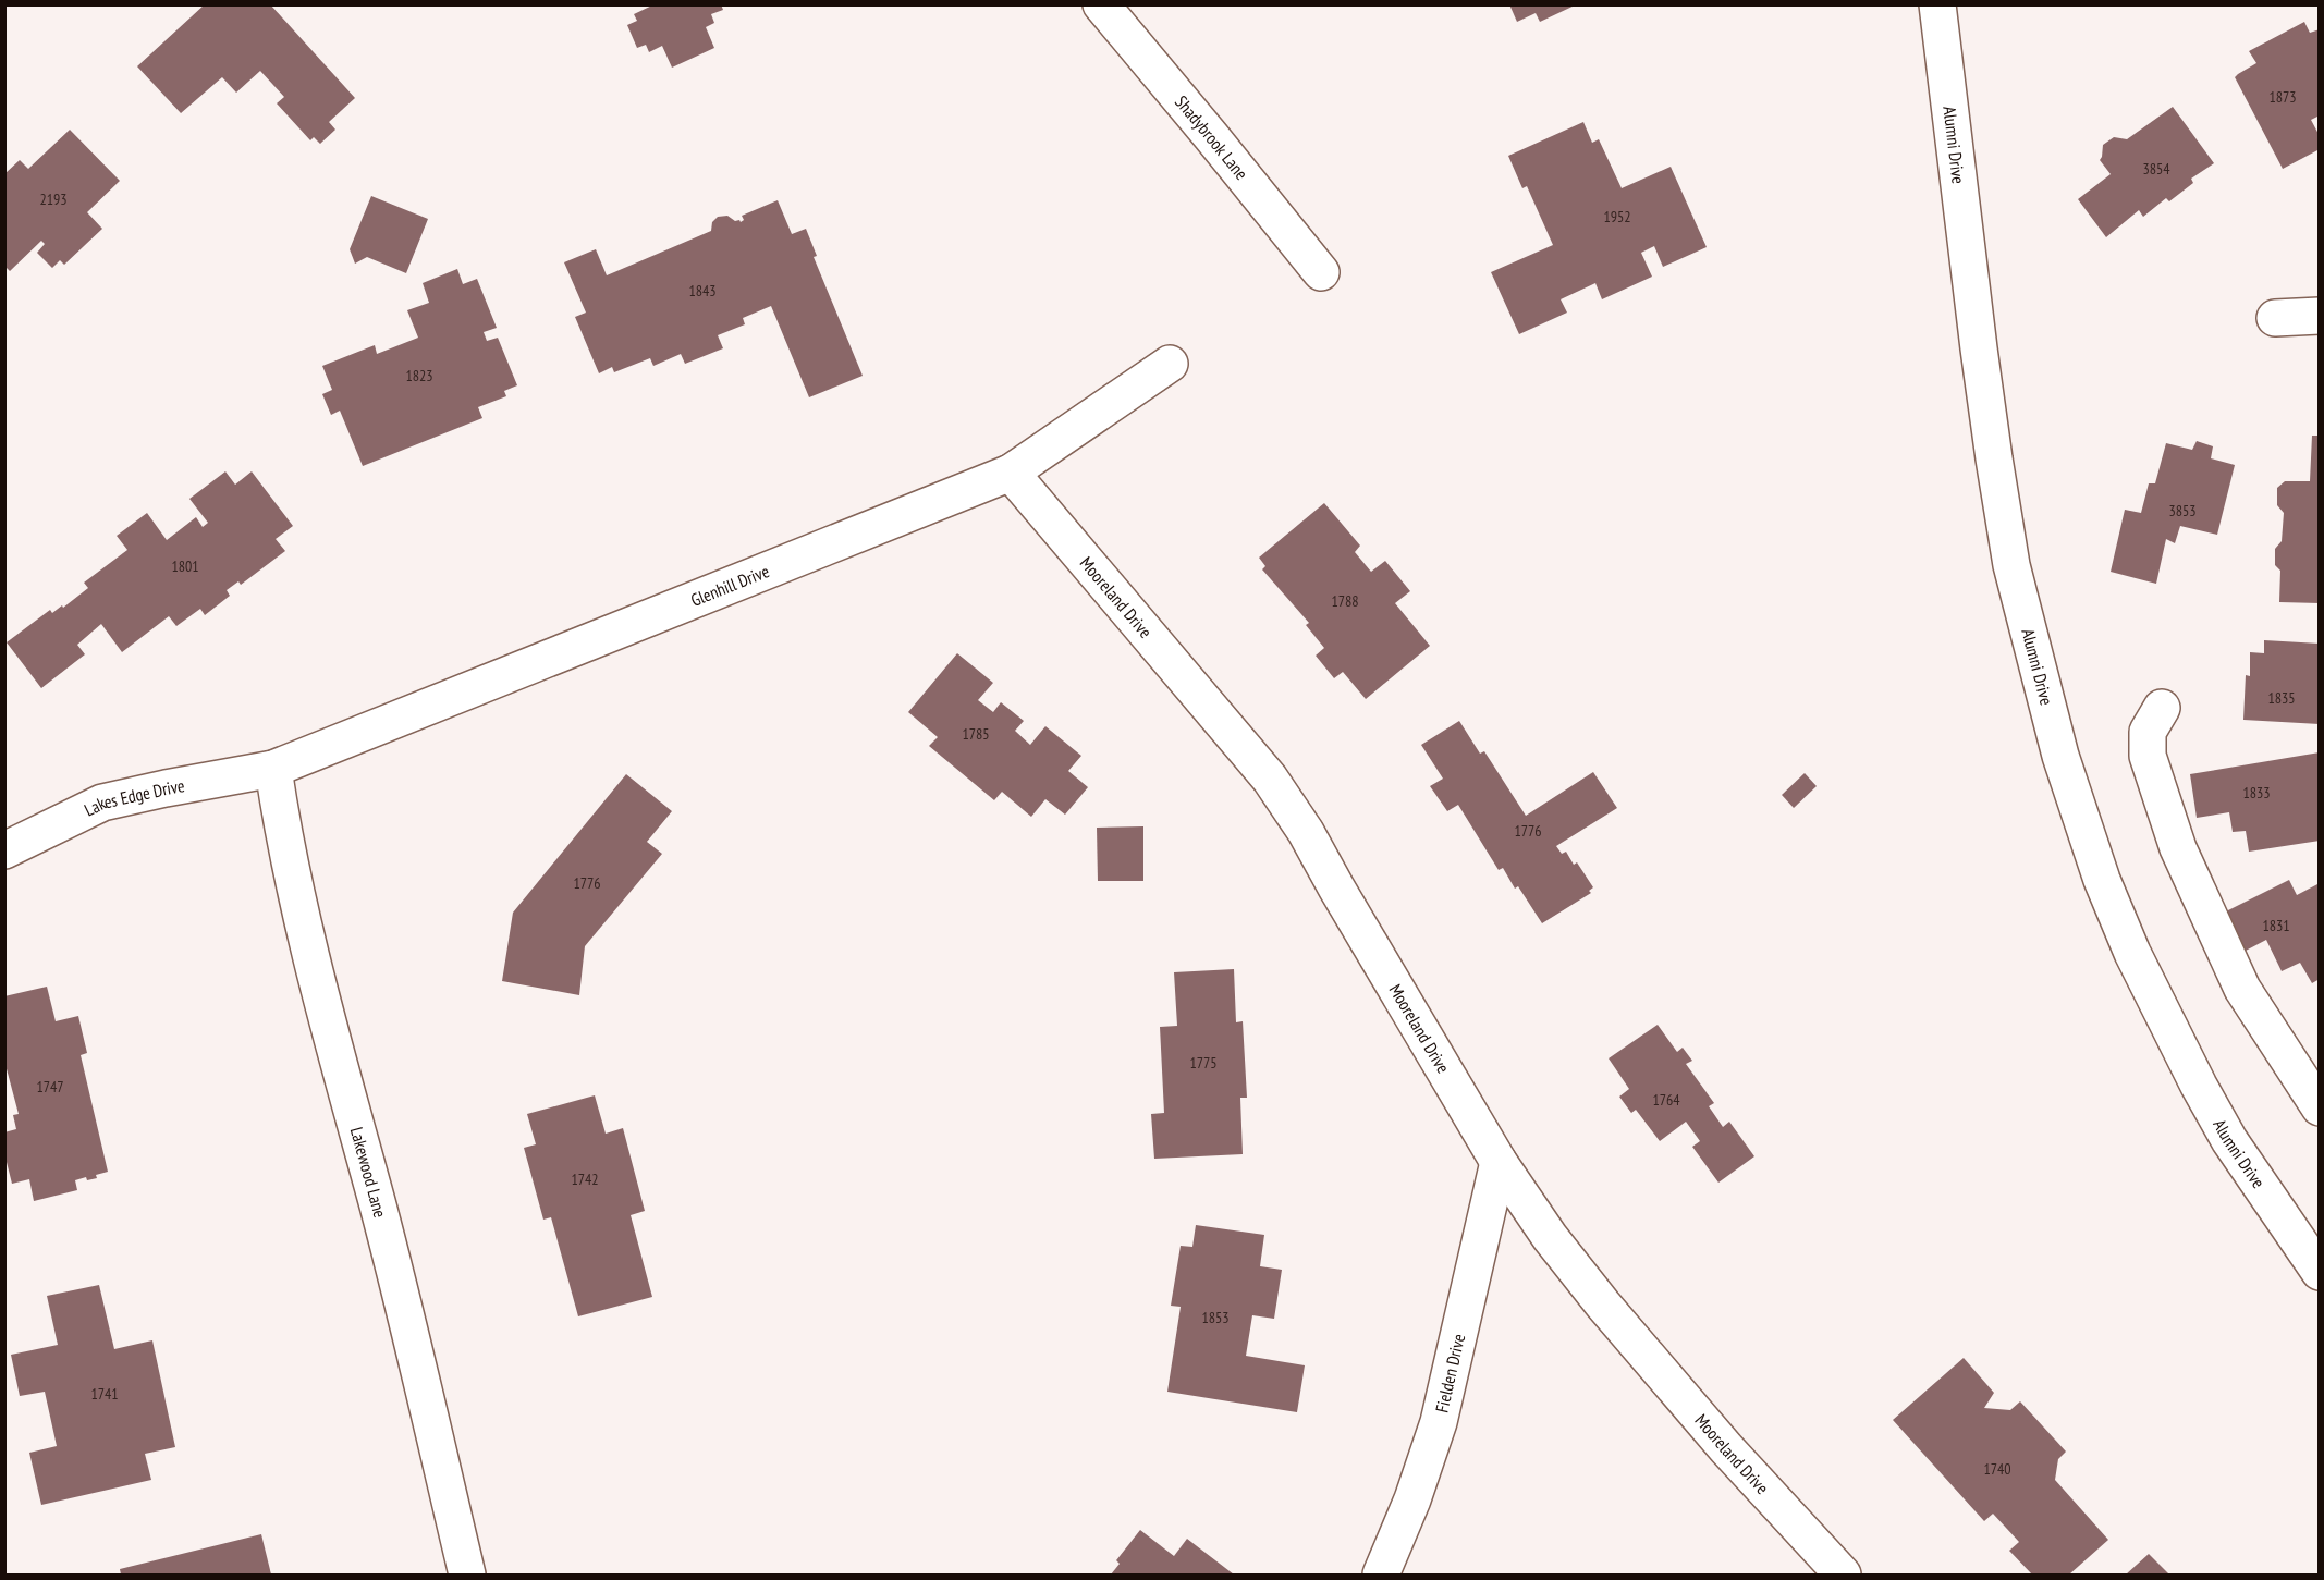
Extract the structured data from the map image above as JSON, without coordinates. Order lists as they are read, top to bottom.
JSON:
{
  "streets": {
    "street": [
      "Shadybrook Lane",
      "Alumni Drive",
      "Glenhill Drive",
      "Mooreland Drive",
      "Lakes Edge Drive",
      "Lakewood Lane",
      "Fielden Drive"
    ]
  },
  "crossings": [
    ["Glenhill Drive", "Mooreland Drive"],
    ["Glenhill Drive", "Lakes Edge Drive"],
    ["Glenhill Drive", "Lakewood Lane"],
    ["Mooreland Drive", "Fielden Drive"],
    ["Lakes Edge Drive", "Lakewood Lane"]
  ],
  "house_numbers": [
    "1873",
    "3854",
    "2193",
    "1952",
    "1843",
    "1823",
    "3853",
    "1801",
    "1788",
    "1835",
    "1785",
    "1833",
    "1776",
    "1776",
    "1831",
    "1775",
    "1747",
    "1764",
    "1742",
    "1853",
    "1741",
    "1740"
  ]
}
